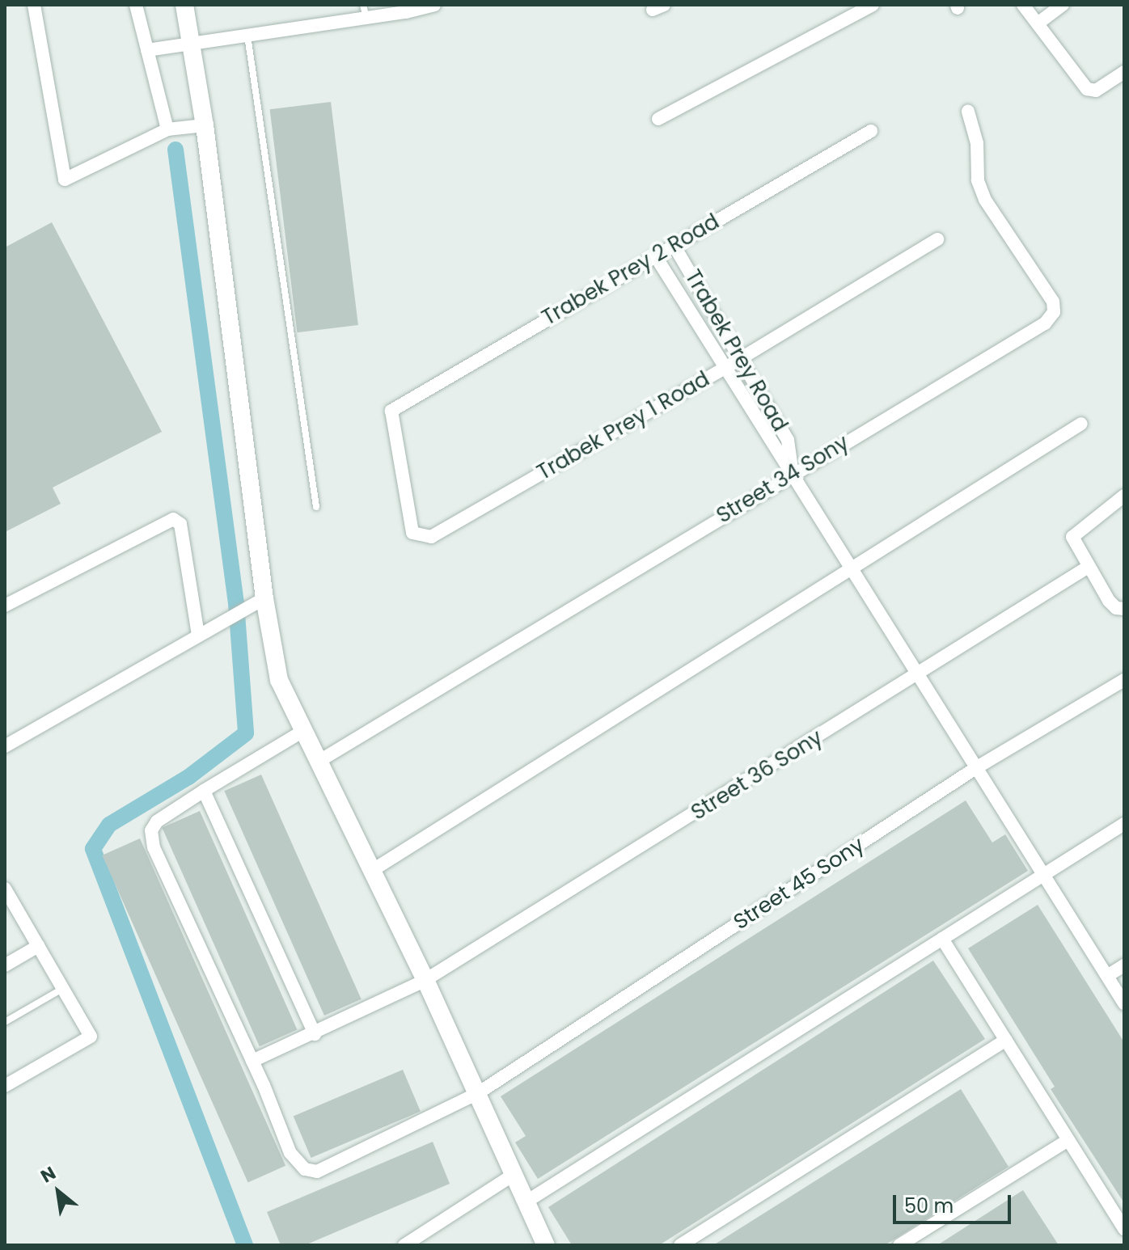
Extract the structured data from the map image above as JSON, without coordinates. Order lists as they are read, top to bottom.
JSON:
{
  "streets": {
    "street": [
      "Trabek Prey 2 Road",
      "Trabek Prey Road",
      "Trabek Prey 1 Road",
      "Street 34 Sony",
      "Street 36 Sony",
      "Street 45 Sony"
    ]
  },
  "crossings": [
    ["Trabek Prey 2 Road", "Trabek Prey Road"],
    ["Trabek Prey 2 Road", "Trabek Prey 1 Road"],
    ["Trabek Prey Road", "Trabek Prey 1 Road"],
    ["Trabek Prey Road", "Street 34 Sony"],
    ["Street 36 Sony", "Street 45 Sony"]
  ],
  "scale_bar": "50 m",
  "north": "top left"
}
